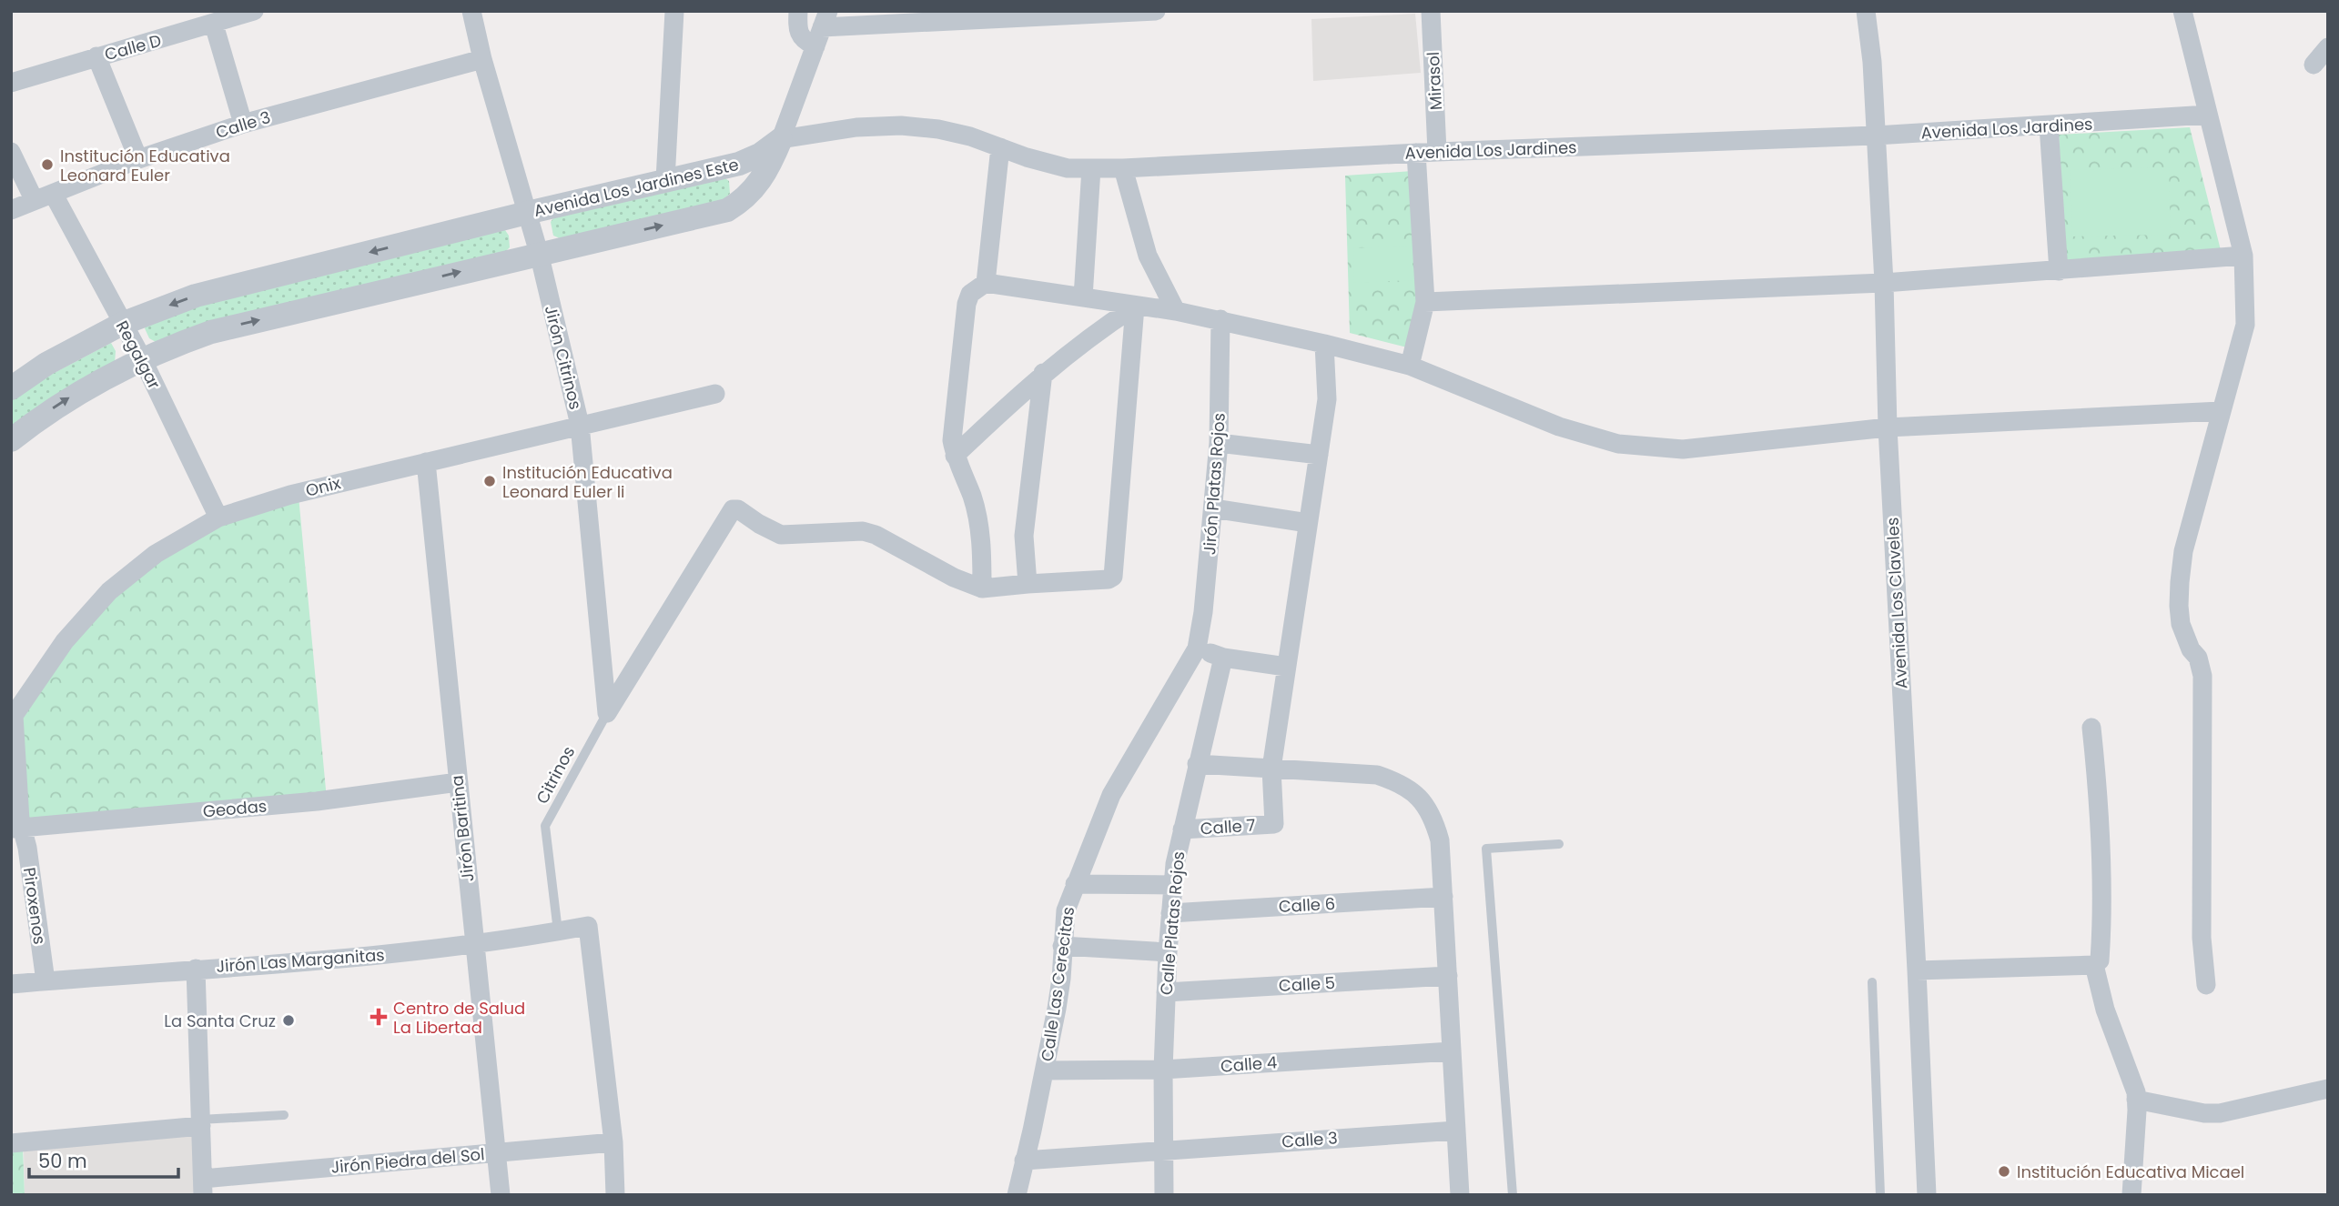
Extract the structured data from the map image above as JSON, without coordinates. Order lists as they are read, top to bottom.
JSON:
{
  "streets": {
    "street": [
      "Calle D",
      "Mirasol",
      "Calle 3",
      "Avenida Los Jardines",
      "Avenida Los Jardines Este",
      "Regalgar",
      "Jirón Citrinos",
      "Jirón Platas Rojos",
      "Onix",
      "Avenida Los Claveles",
      "Geodas",
      "Calle 7",
      "Jirón Baritina",
      "Calle 6",
      "Piroxenos",
      "Calle Platas Rojos",
      "Jirón Las Marganitas",
      "Calle Las Cerecitas",
      "Calle 5",
      "Calle 4",
      "Jirón Piedra del Sol"
    ],
    "lane": ["Citrinos"]
  },
  "crossings": [
    ["Mirasol", "Avenida Los Jardines"],
    ["Calle 3", "Regalgar"],
    ["Calle 3", "Jirón Citrinos"],
    ["Calle 3", "Calle Platas Rojos"],
    ["Calle 3", "Calle Las Cerecitas"],
    ["Avenida Los Jardines", "Avenida Los Jardines Este"],
    ["Avenida Los Jardines", "Avenida Los Claveles"],
    ["Avenida Los Jardines Este", "Regalgar"],
    ["Avenida Los Jardines Este", "Jirón Citrinos"],
    ["Regalgar", "Onix"],
    ["Jirón Citrinos", "Onix"],
    ["Jirón Citrinos", "Citrinos"],
    ["Jirón Platas Rojos", "Calle Las Cerecitas"],
    ["Onix", "Jirón Baritina"],
    ["Onix", "Piroxenos"],
    ["Citrinos", "Jirón Las Marganitas"],
    ["Geodas", "Jirón Baritina"],
    ["Geodas", "Piroxenos"],
    ["Calle 7", "Calle Platas Rojos"],
    ["Jirón Baritina", "Jirón Las Marganitas"],
    ["Jirón Baritina", "Jirón Piedra del Sol"],
    ["Calle 6", "Calle Platas Rojos"],
    ["Piroxenos", "Jirón Las Marganitas"],
    ["Calle Platas Rojos", "Calle 5"],
    ["Calle Platas Rojos", "Calle 4"],
    ["Jirón Las Marganitas", "Jirón Piedra del Sol"],
    ["Calle Las Cerecitas", "Calle 4"]
  ],
  "places": {
    "other": [
      "Institución Educativa Leonard Euler",
      "Institución Educativa Leonard Euler Ii",
      "La Santa Cruz",
      "Institución Educativa Micael"
    ],
    "health": ["Centro de Salud La Libertad"]
  },
  "scale_bar": "50 m"
}
